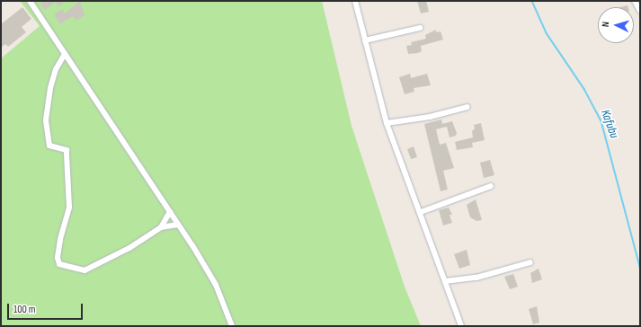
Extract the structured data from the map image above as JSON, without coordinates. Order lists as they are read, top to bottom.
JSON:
{
  "water": ["Kafubu"],
  "scale_bar": "100 m",
  "north": "left"
}
